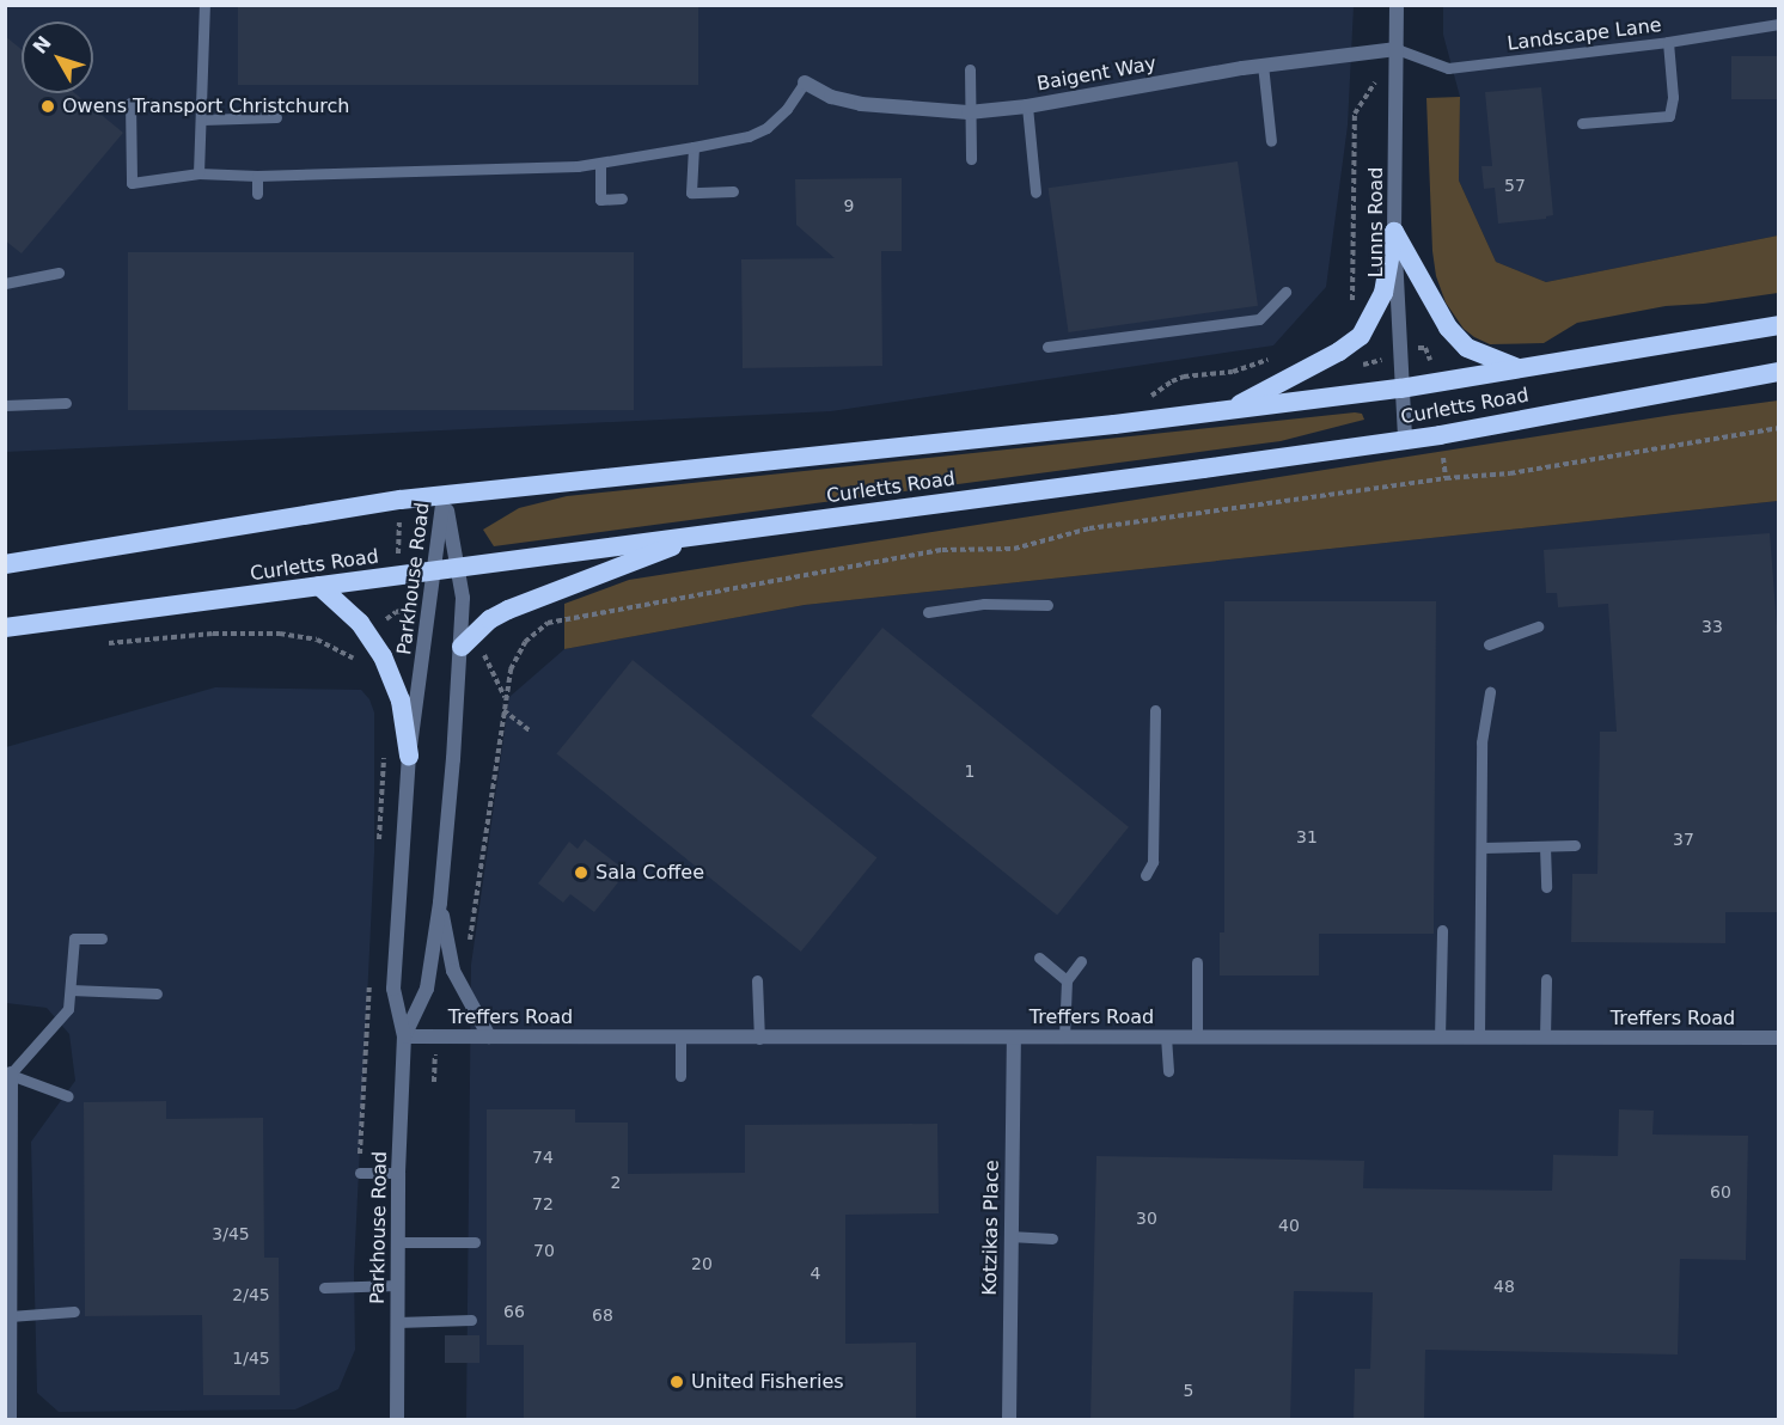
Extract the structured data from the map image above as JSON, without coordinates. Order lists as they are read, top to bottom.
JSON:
{
  "streets": {
    "highway": ["Curletts Road"],
    "street": [
      "Baigent Way",
      "Lunns Road",
      "Parkhouse Road",
      "Treffers Road",
      "Kotzikas Place"
    ],
    "lane": ["Landscape Lane"]
  },
  "crossings": [
    ["Landscape Lane", "Baigent Way"],
    ["Landscape Lane", "Lunns Road"],
    ["Baigent Way", "Lunns Road"],
    ["Lunns Road", "Curletts Road"],
    ["Curletts Road", "Parkhouse Road"],
    ["Parkhouse Road", "Treffers Road"],
    ["Treffers Road", "Kotzikas Place"]
  ],
  "places": ["Owens Transport Christchurch", "Sala Coffee", "United Fisheries"],
  "house_numbers": [
    "57",
    "9",
    "33",
    "1",
    "31",
    "37",
    "74",
    "2",
    "60",
    "72",
    "30",
    "40",
    "3/45",
    "70",
    "20",
    "4",
    "48",
    "2/45",
    "66",
    "68",
    "1/45",
    "5"
  ],
  "north": "top left"
}
